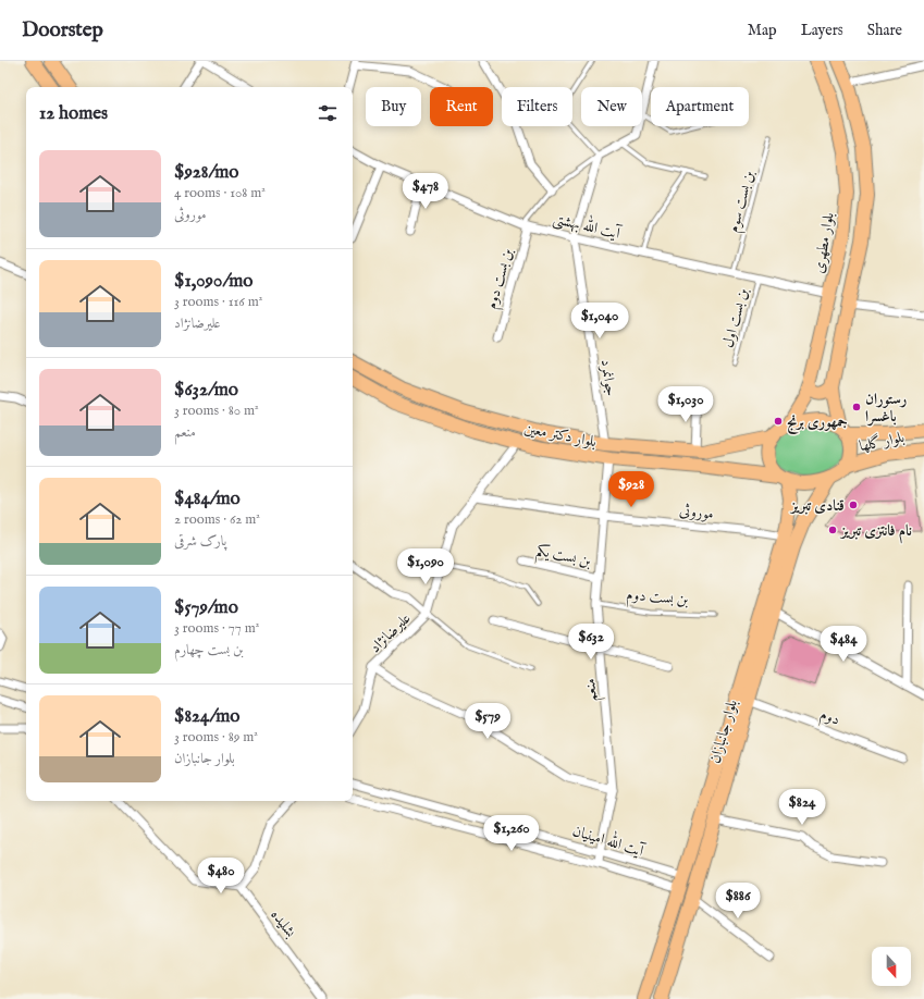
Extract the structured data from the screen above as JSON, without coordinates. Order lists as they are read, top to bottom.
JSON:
{
  "streets": {
    "main road": [
      "بلوار مطهری",
      "بلوار دکتر معین",
      "بلوار گلها",
      "بلوار جانبازان"
    ],
    "street": [
      "آیت الله بهشتی",
      "بن بست دوم",
      "جوانمرد",
      "موروثی",
      "بن بست یکم",
      "علیرضانژاد",
      "منعم",
      "دوم",
      "آیت الله امینیان",
      "بشلیده"
    ],
    "lane": ["بن بست سوم", "بن بست اول"]
  },
  "crossings": [
    ["بن بست سوم", "آیت الله بهشتی"],
    ["آیت الله بهشتی", "بلوار مطهری"],
    ["آیت الله بهشتی", "بن بست دوم"],
    ["آیت الله بهشتی", "بن بست اول"],
    ["آیت الله بهشتی", "جوانمرد"],
    ["بلوار مطهری", "بلوار دکتر معین"],
    ["بلوار مطهری", "بلوار گلها"],
    ["بلوار مطهری", "بلوار جانبازان"],
    ["بن بست دوم", "منعم"],
    ["جوانمرد", "بلوار دکتر معین"],
    ["بلوار دکتر معین", "بلوار گلها"],
    ["بلوار دکتر معین", "علیرضانژاد"],
    ["بلوار دکتر معین", "منعم"],
    ["بلوار دکتر معین", "بلوار جانبازان"],
    ["بلوار گلها", "بلوار جانبازان"],
    ["موروثی", "علیرضانژاد"],
    ["موروثی", "منعم"],
    ["موروثی", "بلوار جانبازان"],
    ["بن بست یکم", "منعم"],
    ["منعم", "آیت الله امینیان"],
    ["دوم", "بلوار جانبازان"],
    ["بلوار جانبازان", "آیت الله امینیان"]
  ],
  "places": [
    "رستوران باغسرا",
    "جمهوری برنج",
    "قنادی تبریز",
    "نام فانتزی تبریز"
  ],
  "north": "bottom",
  "page": {
    "header": "Doorstep",
    "nav": ["Map", "Layers", "Share"],
    "chip": [
      "Buy",
      "Rent",
      "Filters",
      "New",
      "Apartment"
    ],
    "heading": "12 homes",
    "list": [
      {
        "name": "$928/mo",
        "note": "4 rooms · 108 m² · موروثی"
      },
      {
        "name": "$1,090/mo",
        "note": "3 rooms · 116 m² · علیرضانژاد"
      },
      {
        "name": "$632/mo",
        "note": "3 rooms · 80 m² · منعم"
      },
      {
        "name": "$484/mo",
        "note": "2 rooms · 62 m² · پارک شرقی"
      },
      {
        "name": "$579/mo",
        "note": "3 rooms · 77 m² · بن بست چهارم"
      },
      {
        "name": "$824/mo",
        "note": "3 rooms · 89 m² · بلوار جانبازان"
      }
    ],
    "price": [
      "$478",
      "$1,040",
      "$1,030",
      "$928",
      "$1,090",
      "$632",
      "$484",
      "$579",
      "$824",
      "$1,260",
      "$480",
      "$886"
    ]
  }
}
